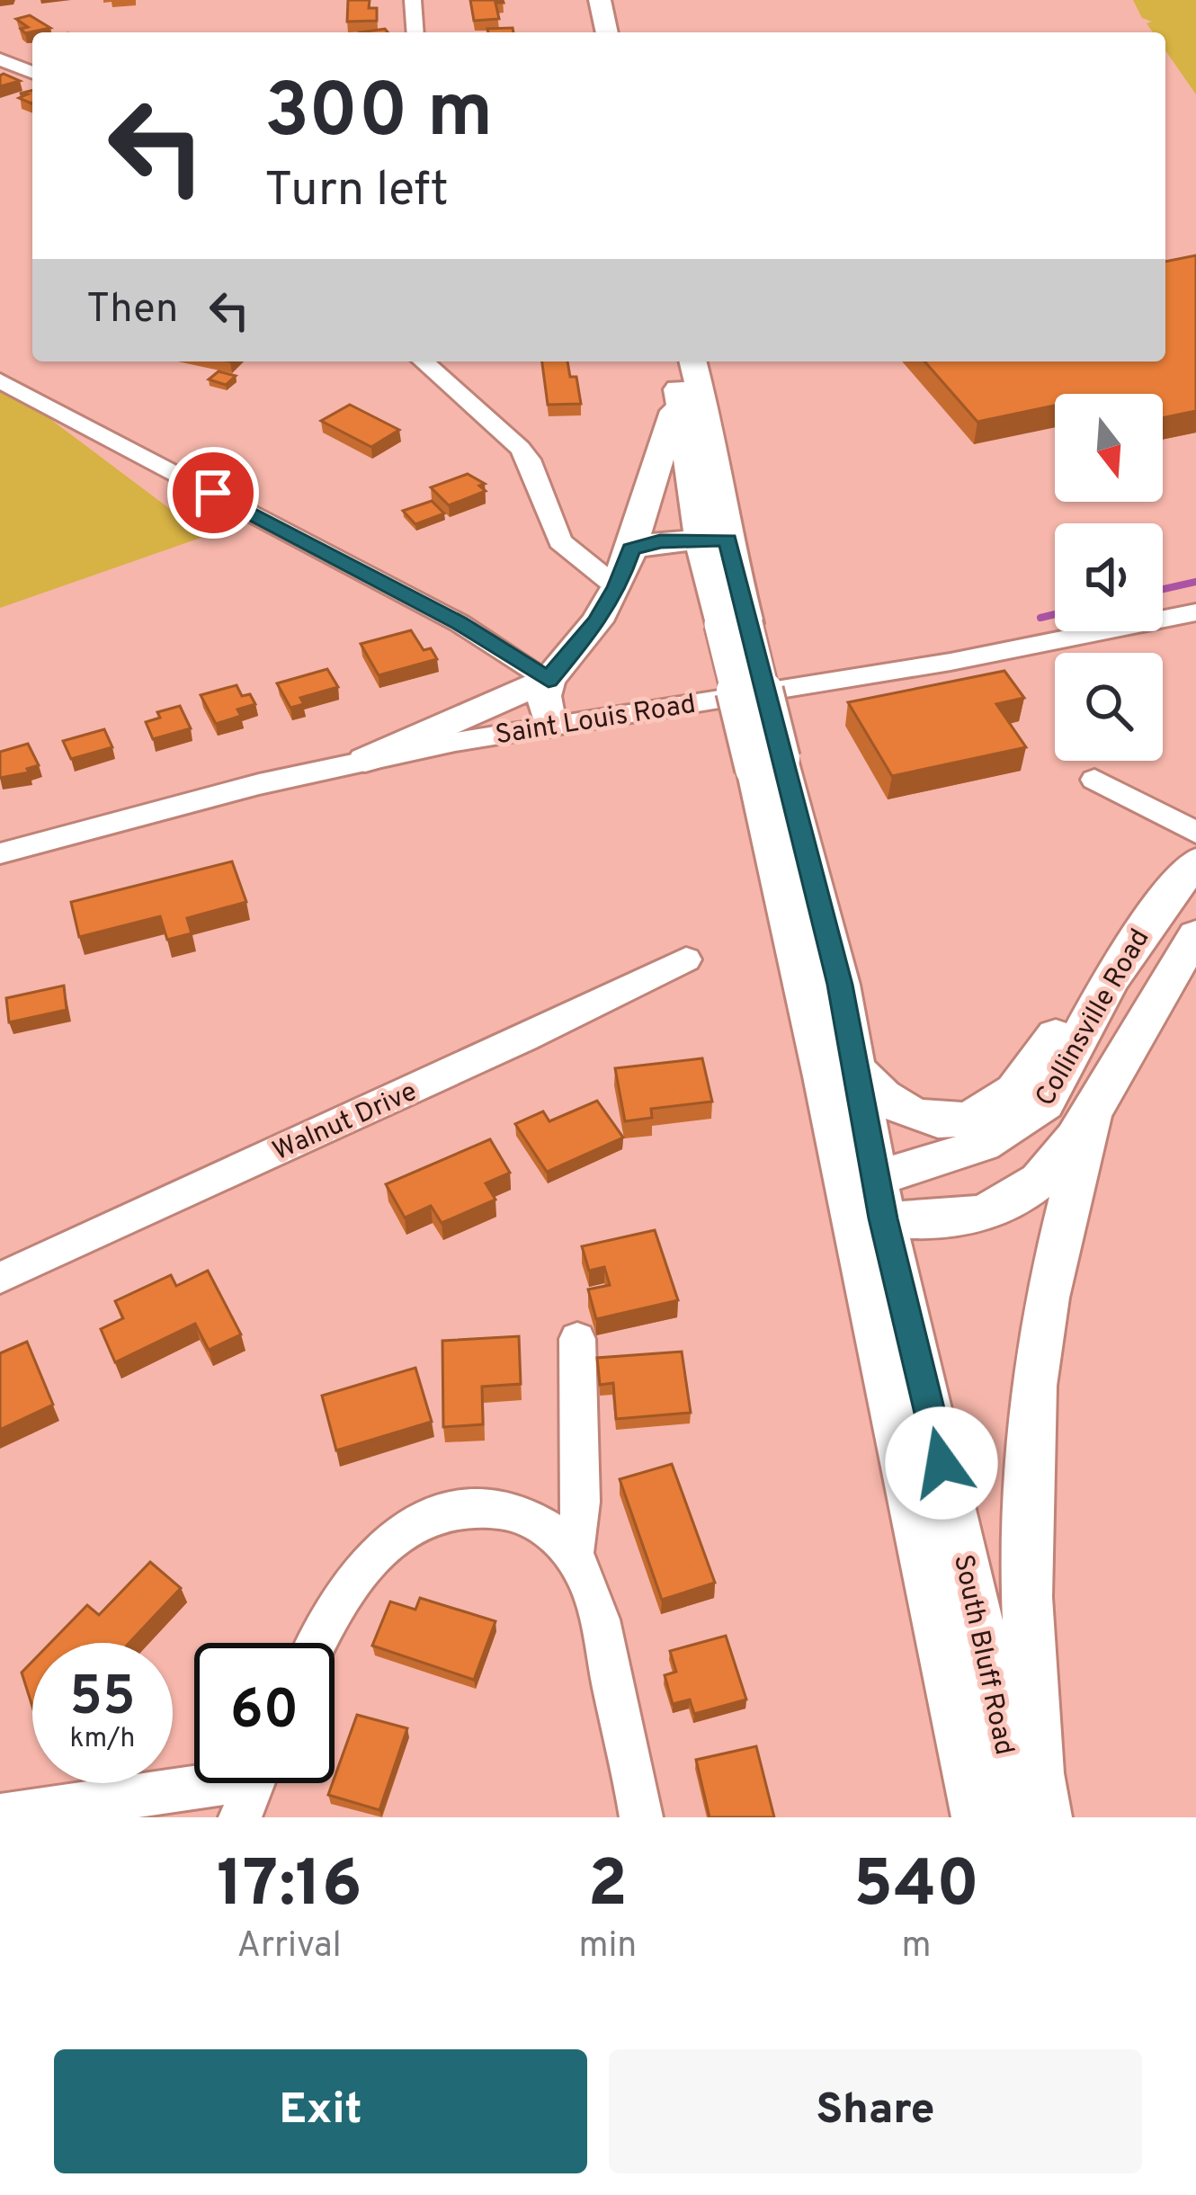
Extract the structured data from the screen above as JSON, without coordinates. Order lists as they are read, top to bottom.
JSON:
{
  "streets": {
    "main road": ["Collinsville Road", "South Bluff Road"],
    "street": ["Saint Louis Road", "Walnut Drive"]
  },
  "crossings": [
    ["Collinsville Road", "South Bluff Road"]
  ],
  "north": "bottom",
  "page": {
    "turn": ["300 m", "Turn left"],
    "then": "Then",
    "speed": "55 km/h",
    "limit": "60",
    "eta": [
      "17:16",
      "Arrival",
      "2",
      "min",
      "540",
      "m"
    ],
    "buttons": ["Exit", "Share"]
  }
}
